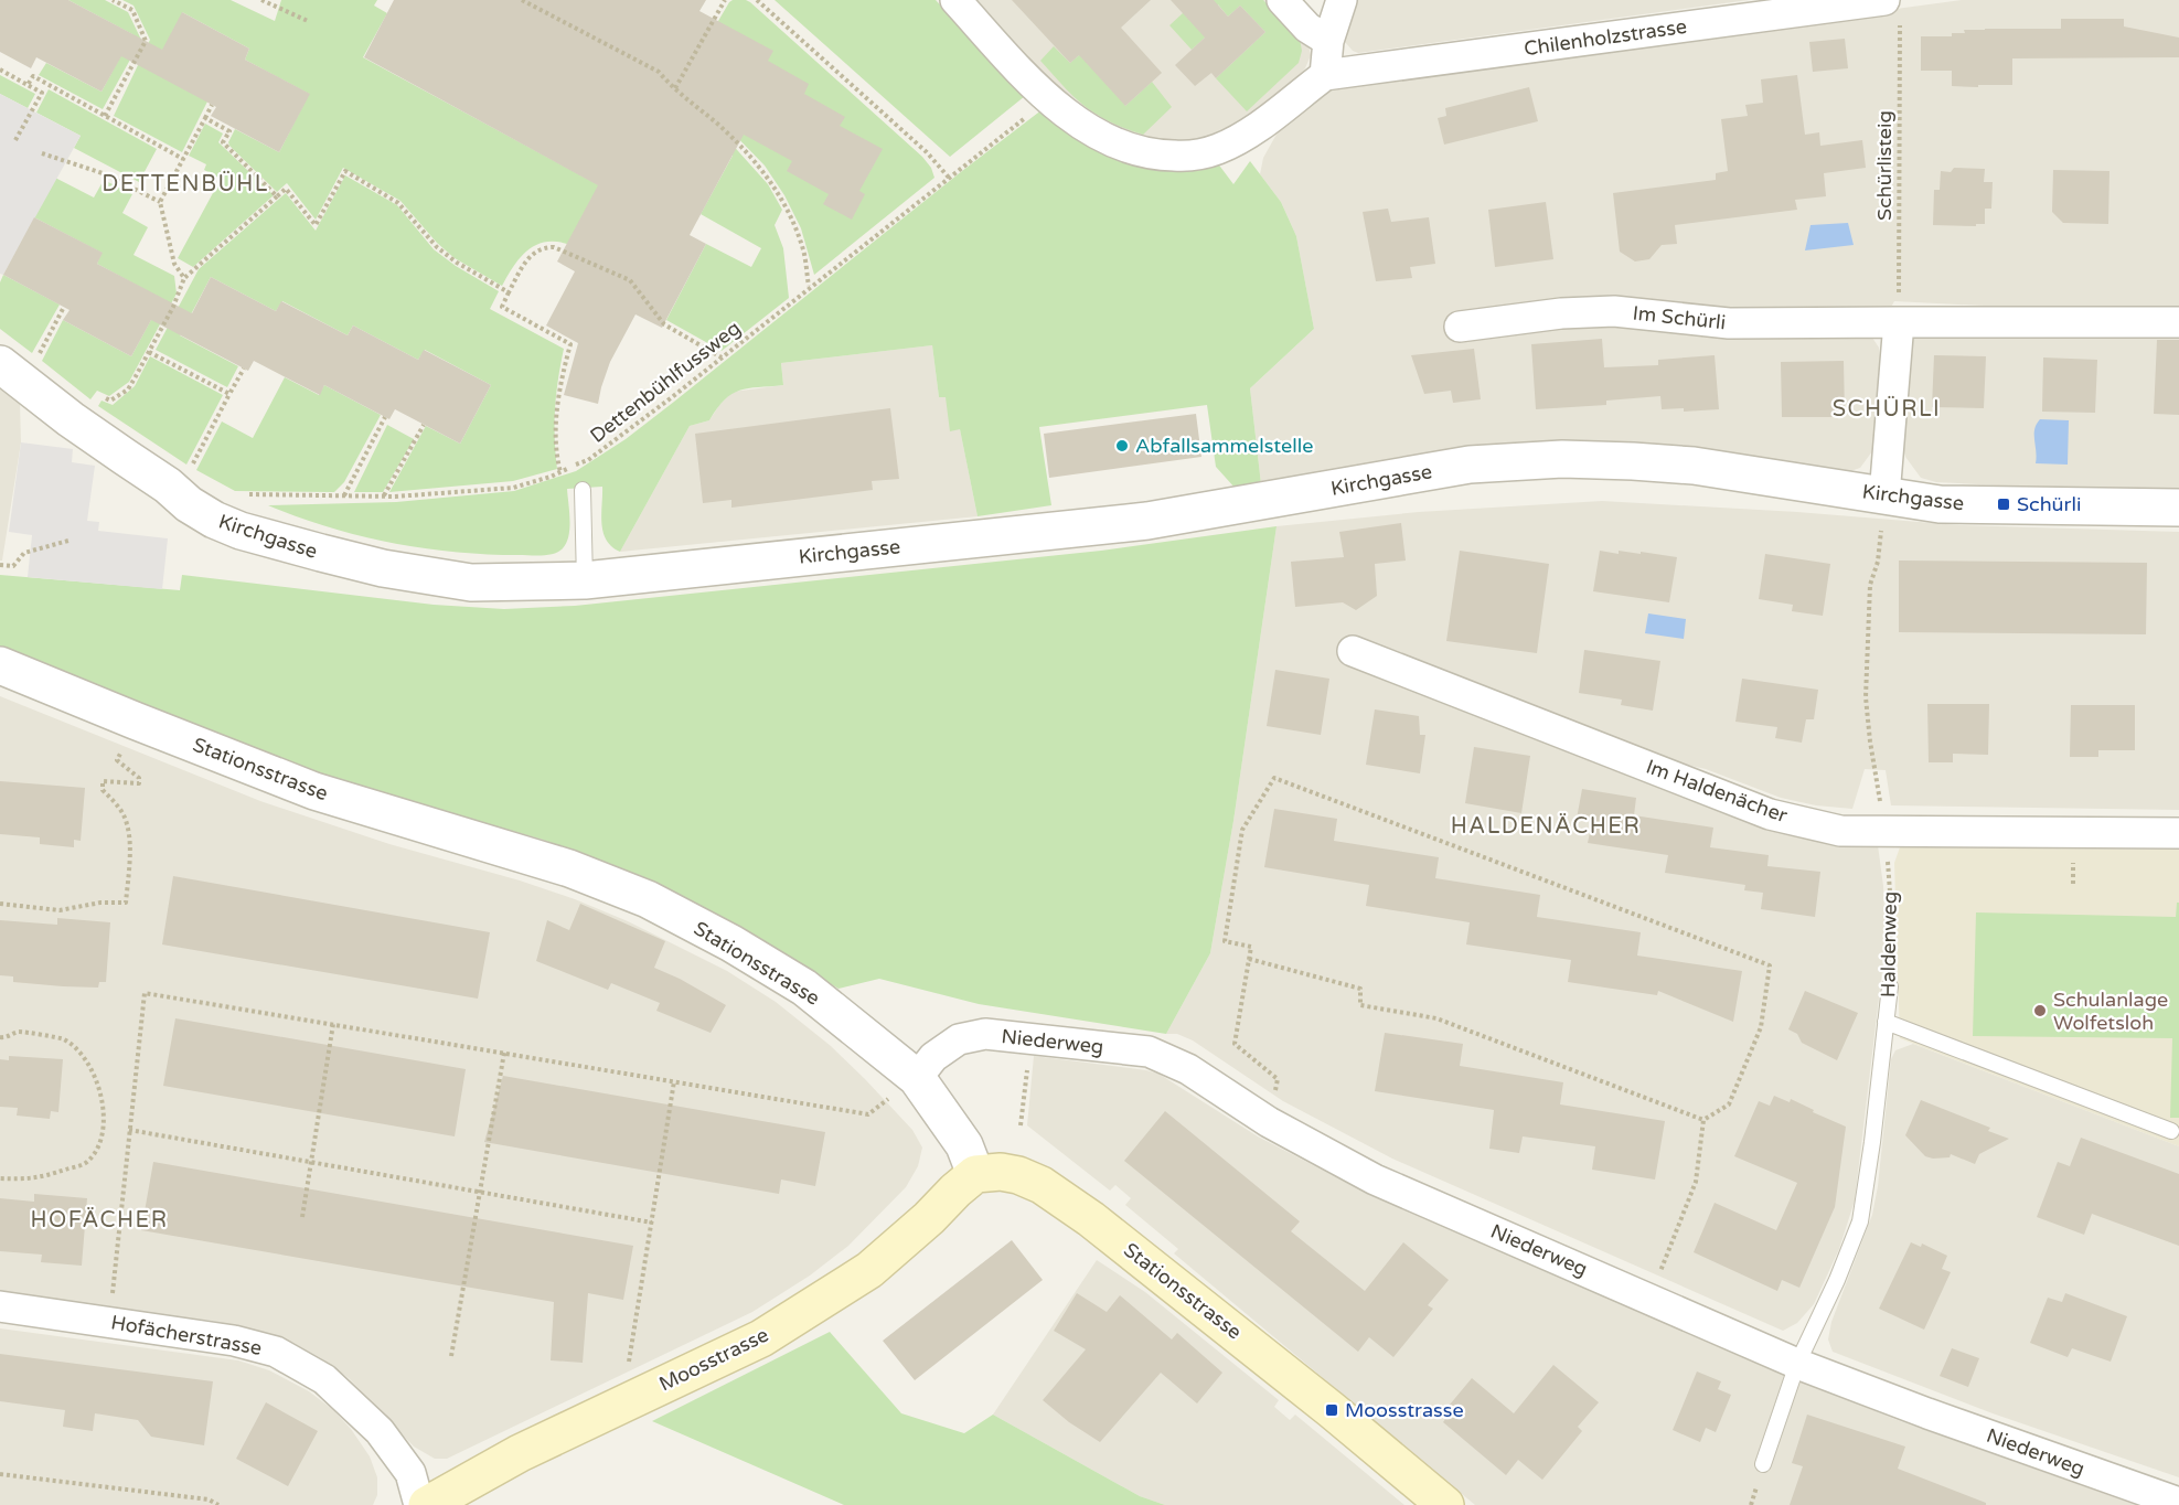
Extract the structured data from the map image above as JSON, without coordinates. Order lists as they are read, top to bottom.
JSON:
{
  "streets": {
    "main road": ["Stationsstrasse", "Moosstrasse"],
    "street": [
      "Chilenholzstrasse",
      "Im Schürli",
      "Kirchgasse",
      "Im Haldenächer",
      "Niederweg",
      "Hofächerstrasse"
    ],
    "lane": ["Haldenweg"],
    "path": ["Schürlisteig", "Dettenbühlfussweg"]
  },
  "crossings": [
    ["Chilenholzstrasse", "Schürlisteig"],
    ["Schürlisteig", "Im Schürli"],
    ["Kirchgasse", "Haldenweg"],
    ["Stationsstrasse", "Niederweg"],
    ["Stationsstrasse", "Moosstrasse"],
    ["Im Haldenächer", "Haldenweg"],
    ["Haldenweg", "Niederweg"]
  ],
  "districts": [
    "DETTENBÜHL",
    "SCHÜRLI",
    "HALDENÄCHER",
    "HOFÄCHER"
  ],
  "places": {
    "other": ["Abfallsammelstelle", "Schulanlage Wolfetsloh"],
    "transit": ["Schürli", "Moosstrasse"]
  }
}
